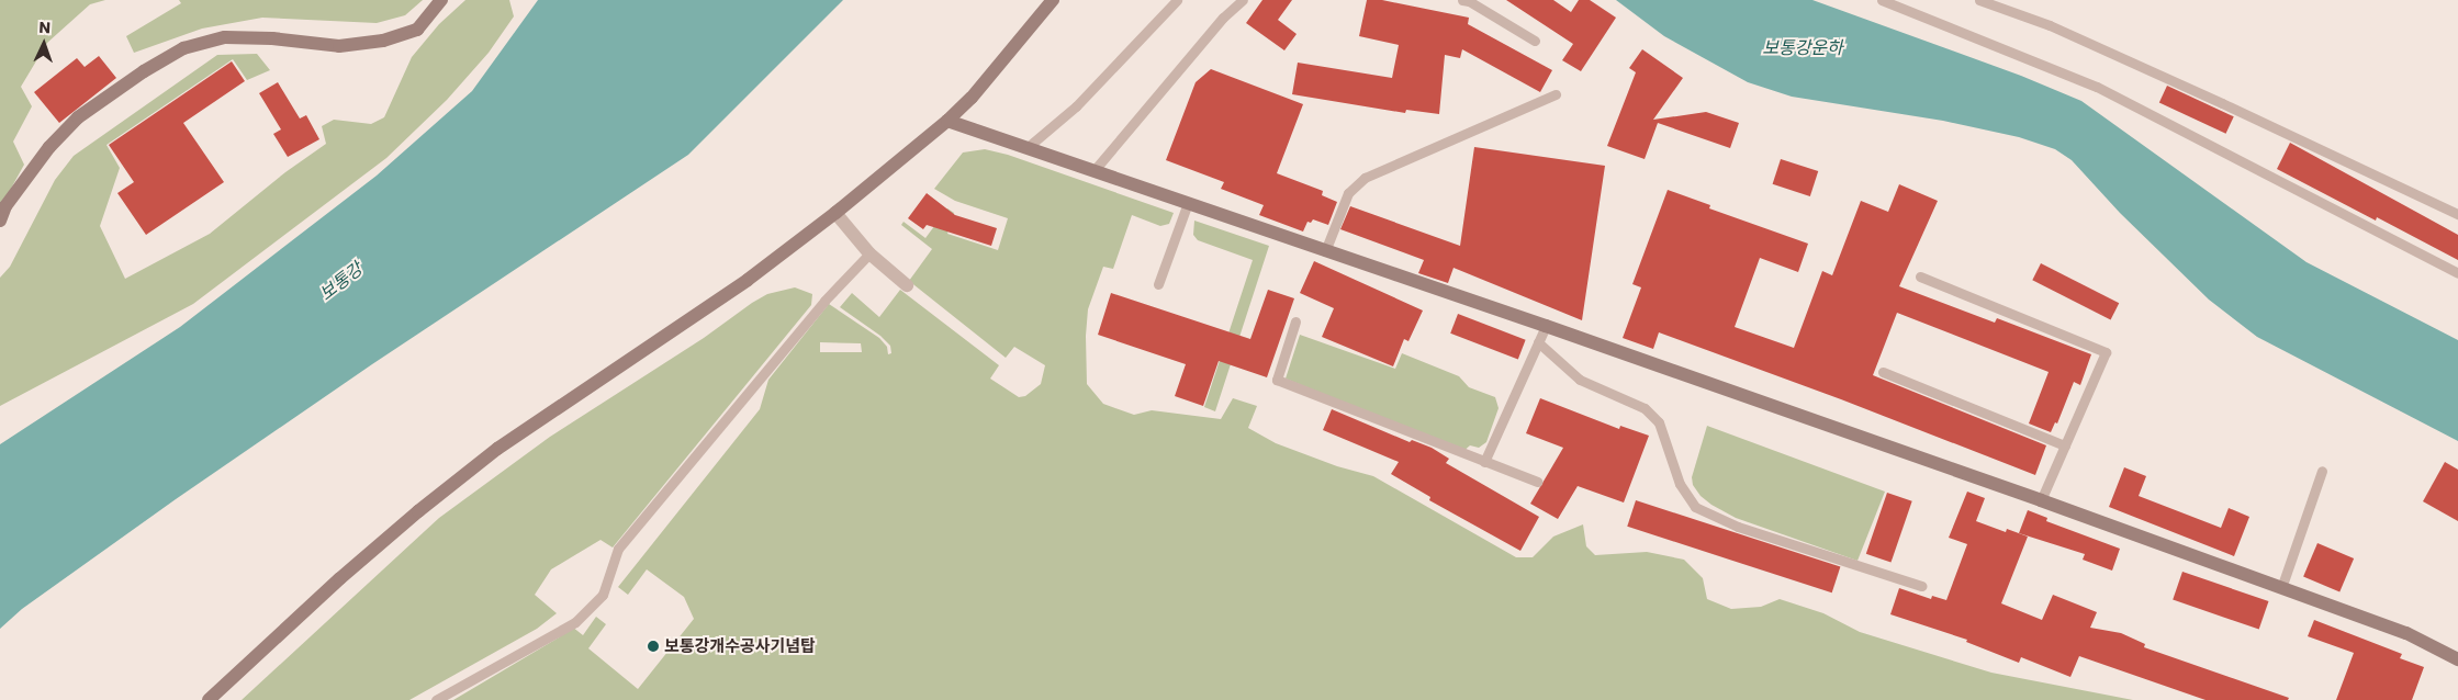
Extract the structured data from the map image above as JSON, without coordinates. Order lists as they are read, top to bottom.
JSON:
{
  "water": ["보통강운하", "보통강"],
  "places": ["보통강개수공사기념탑"],
  "north": "top"
}
